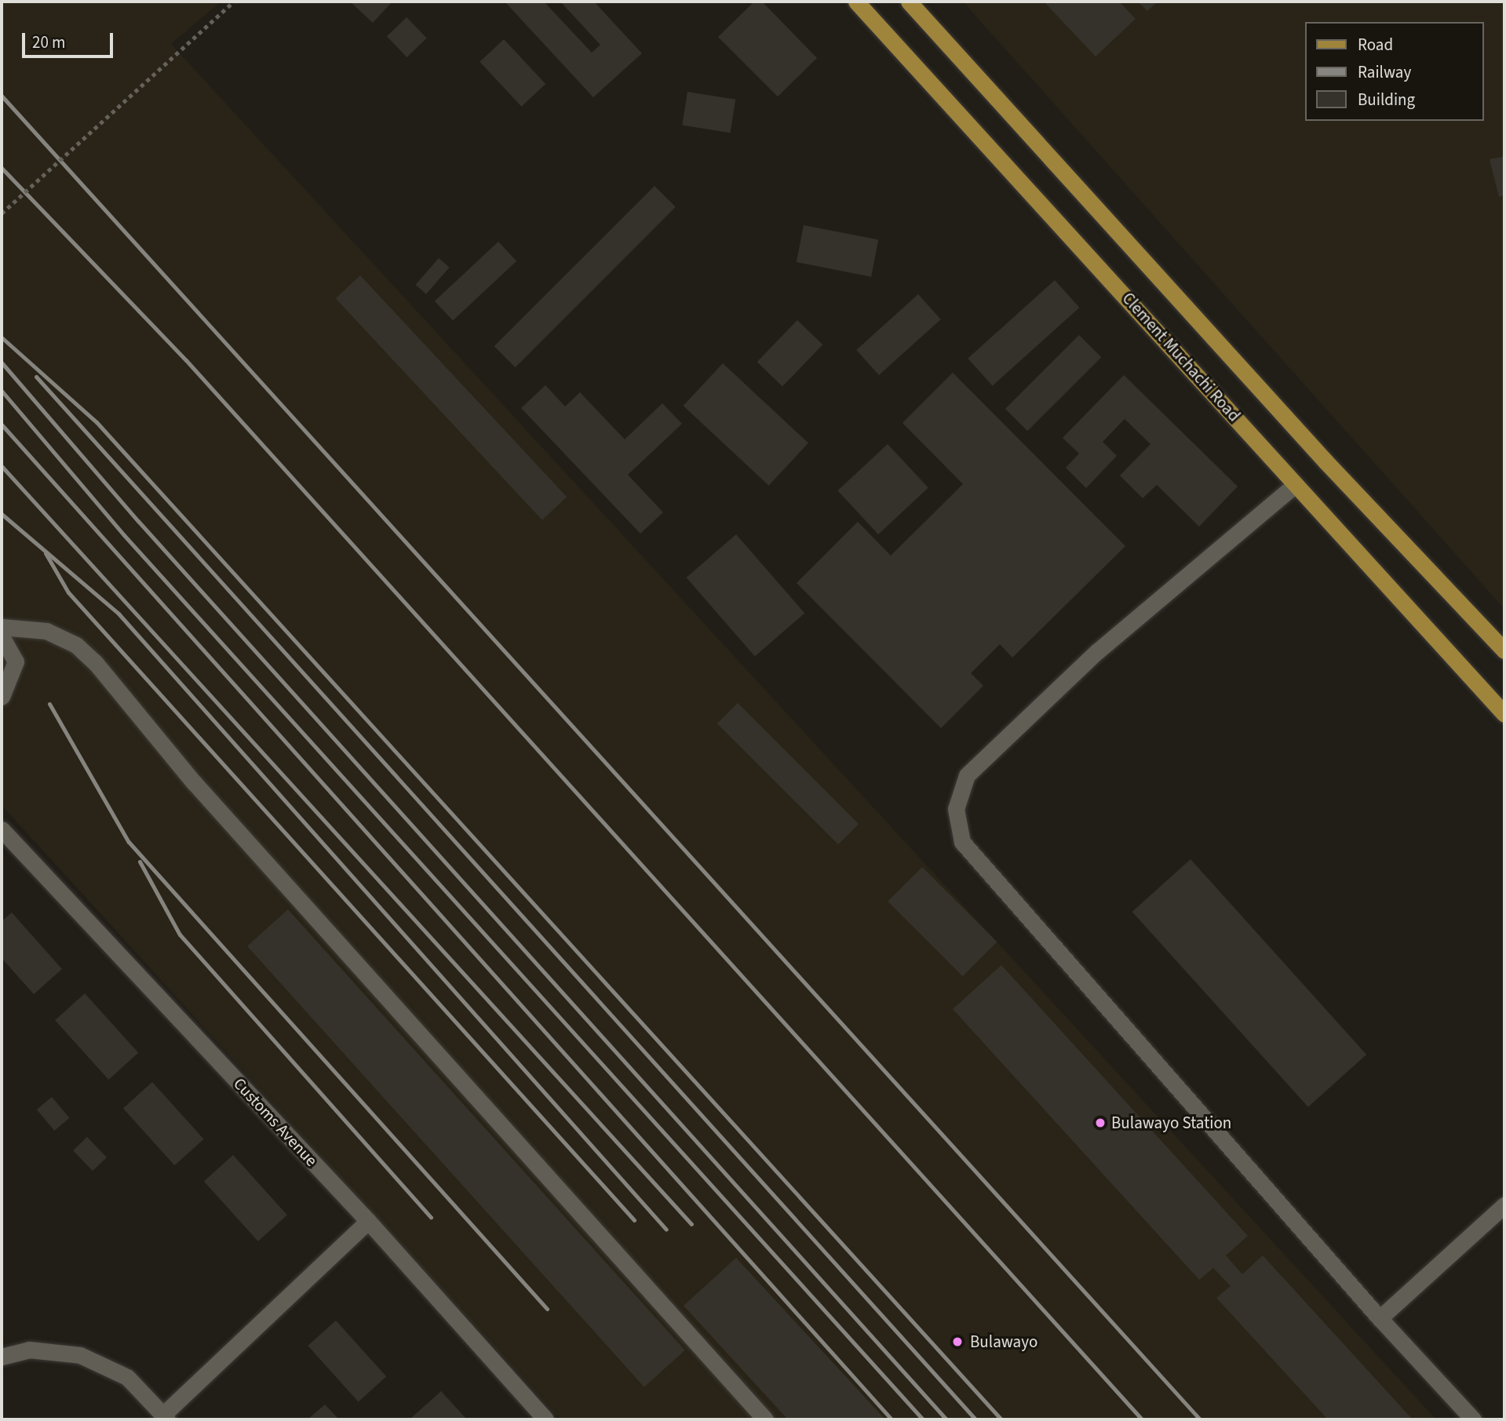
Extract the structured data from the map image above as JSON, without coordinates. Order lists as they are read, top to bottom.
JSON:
{
  "streets": {
    "main road": ["Clement Muchachi Road"],
    "street": ["Customs Avenue"]
  },
  "places": ["Bulawayo Station", "Bulawayo"],
  "legend": ["Road", "Railway", "Building"],
  "scale_bar": "20 m"
}
